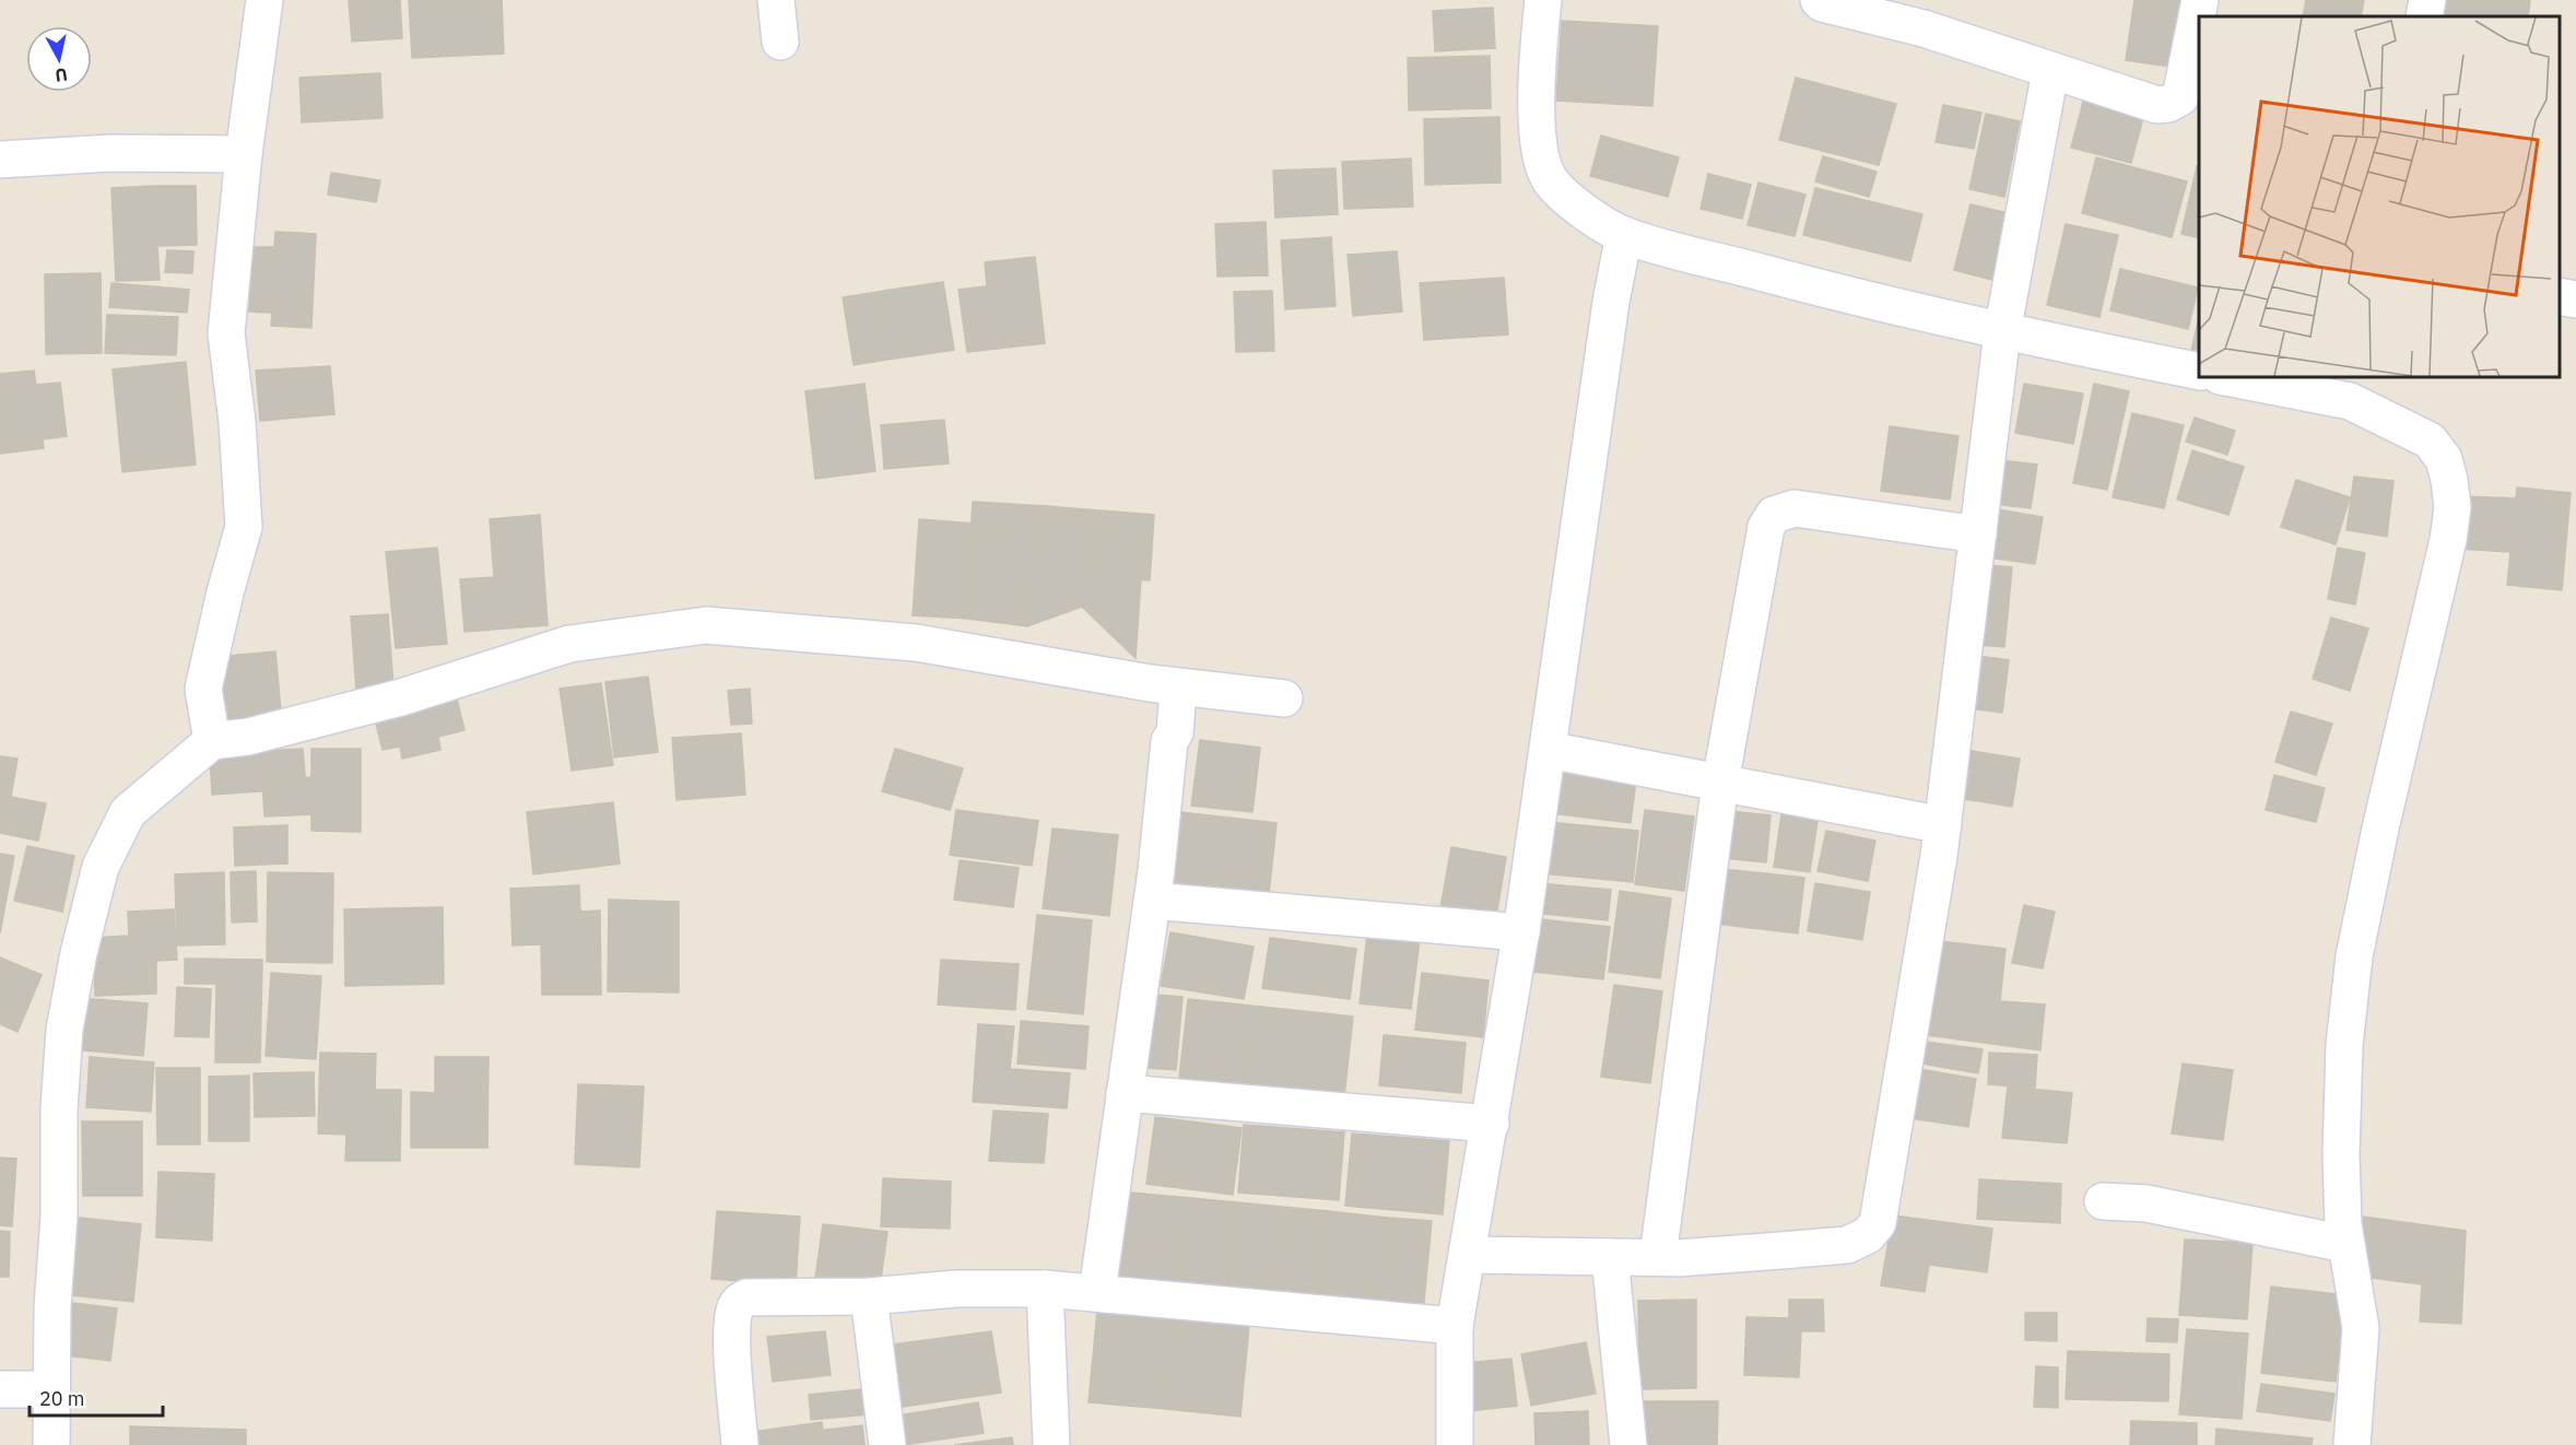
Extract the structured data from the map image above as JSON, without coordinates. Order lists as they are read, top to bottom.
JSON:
{
  "scale_bar": "20 m",
  "north": "bottom"
}
